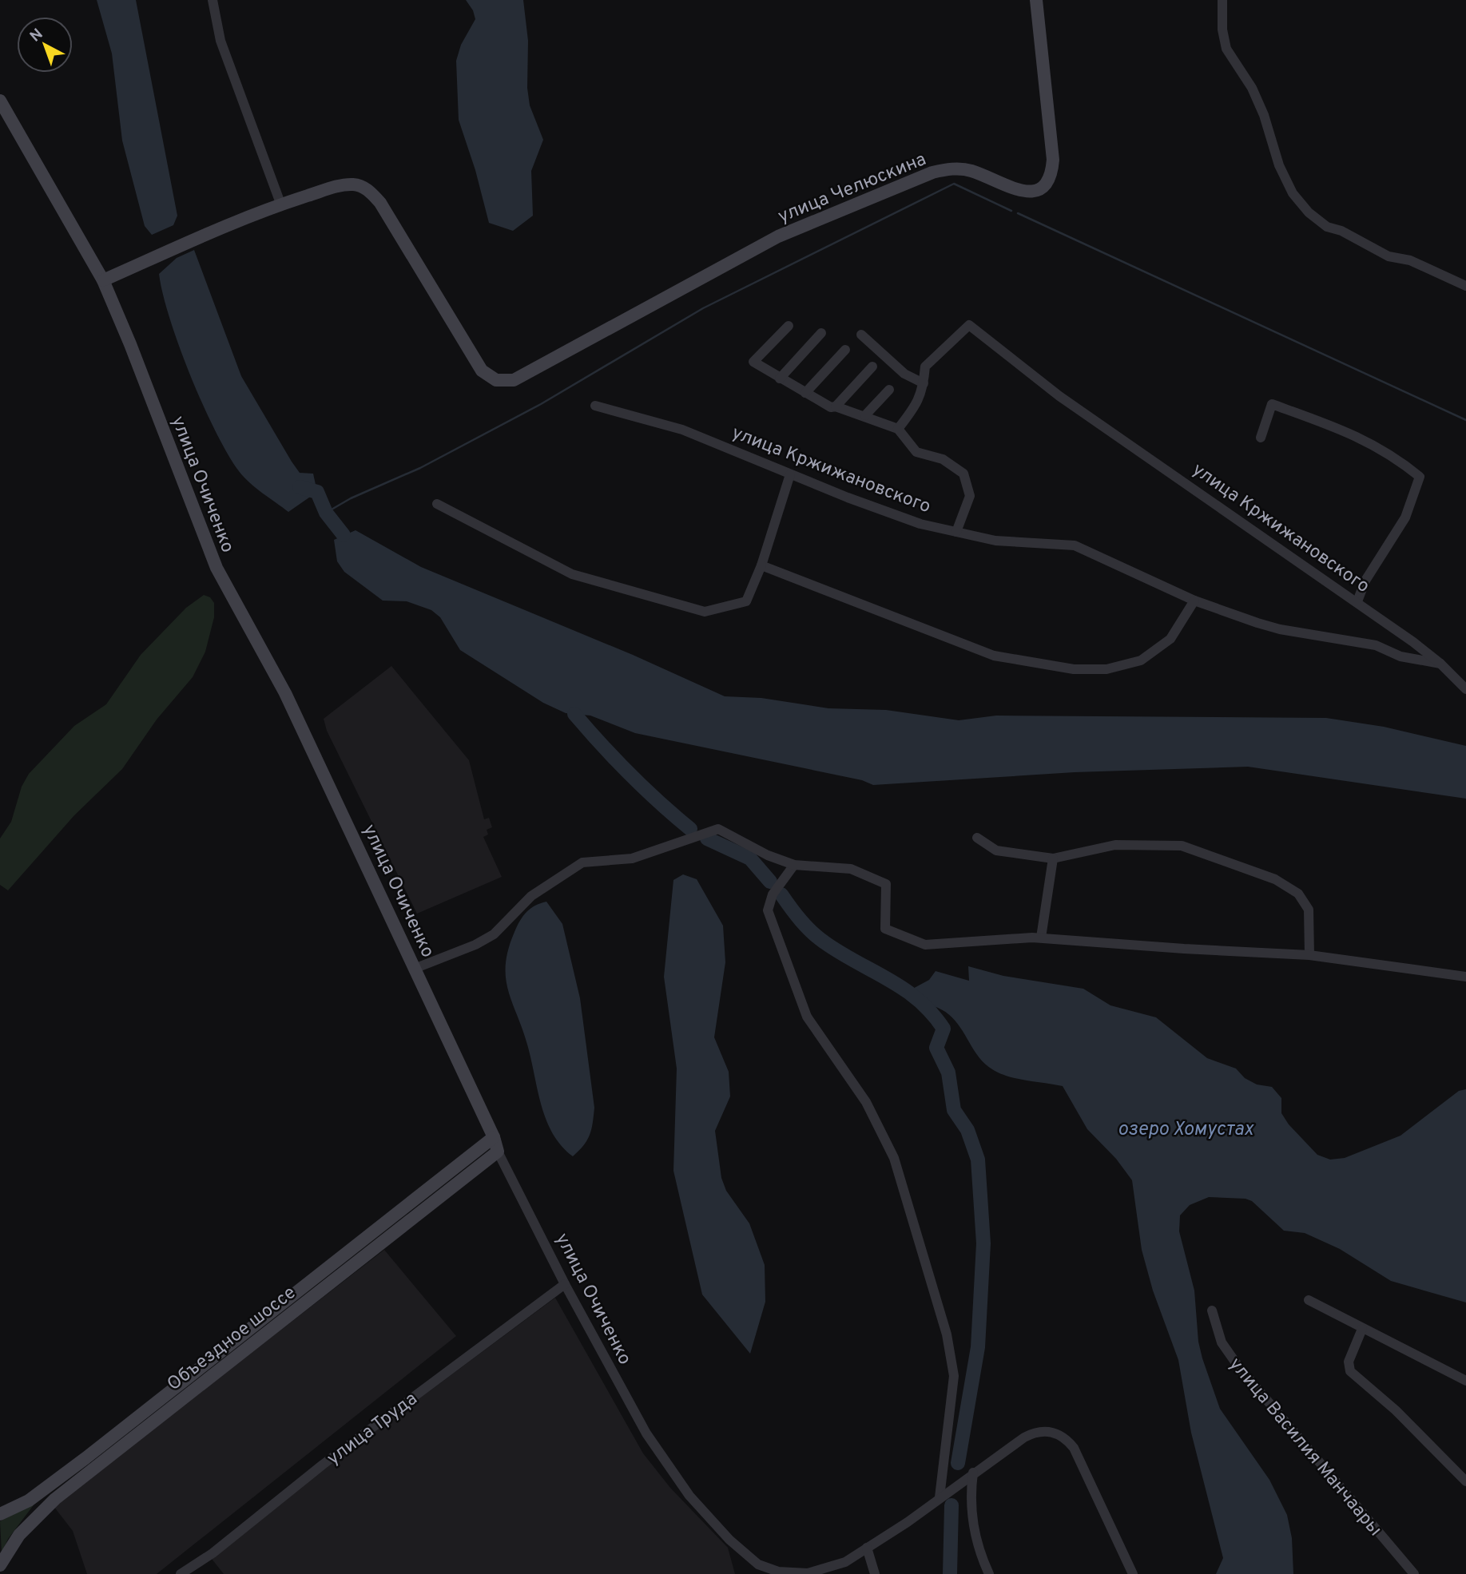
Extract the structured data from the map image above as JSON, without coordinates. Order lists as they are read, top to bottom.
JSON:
{
  "streets": {
    "street": [
      "улица Челюскина",
      "улица Кржижановского",
      "улица Очиченко",
      "Объездное шоссе",
      "улица Труда",
      "улица Василия Манчаары"
    ]
  },
  "crossings": [
    ["улица Очиченко", "Объездное шоссе"],
    ["улица Очиченко", "улица Труда"]
  ],
  "water": ["озеро Хомустах"],
  "north": "top left"
}
